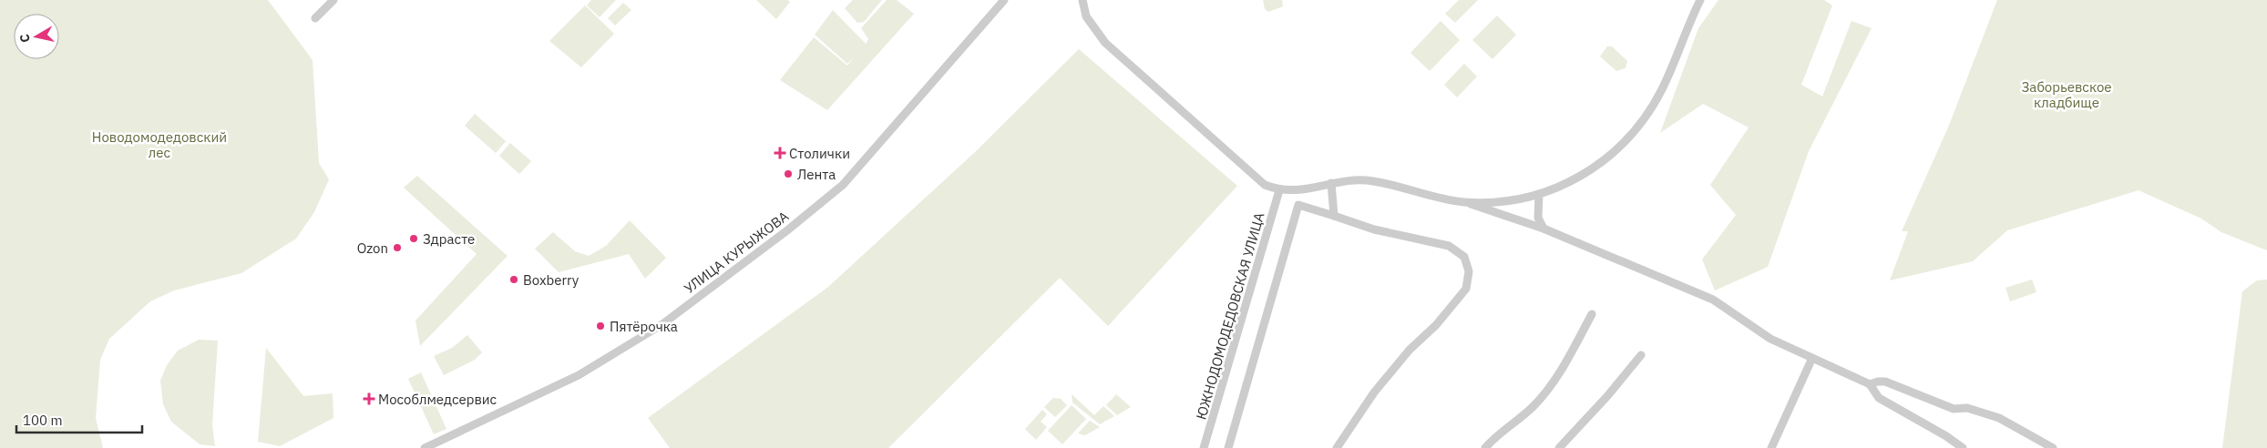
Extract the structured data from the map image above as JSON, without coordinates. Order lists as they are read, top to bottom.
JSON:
{
  "streets": {
    "street": ["УЛИЦА КУРЫЖОВА", "ЮЖНОДОМОДЕДОВСКАЯ УЛИЦА"]
  },
  "parks": ["Заборьевское кладбище", "Новодомодедовский лес"],
  "places": {
    "health": ["Столички", "Мособлмедсервис"],
    "other": [
      "Лента",
      "Здрасте",
      "Ozon",
      "Boxberry",
      "Пятёрочка"
    ]
  },
  "scale_bar": "100 m",
  "north": "left"
}
